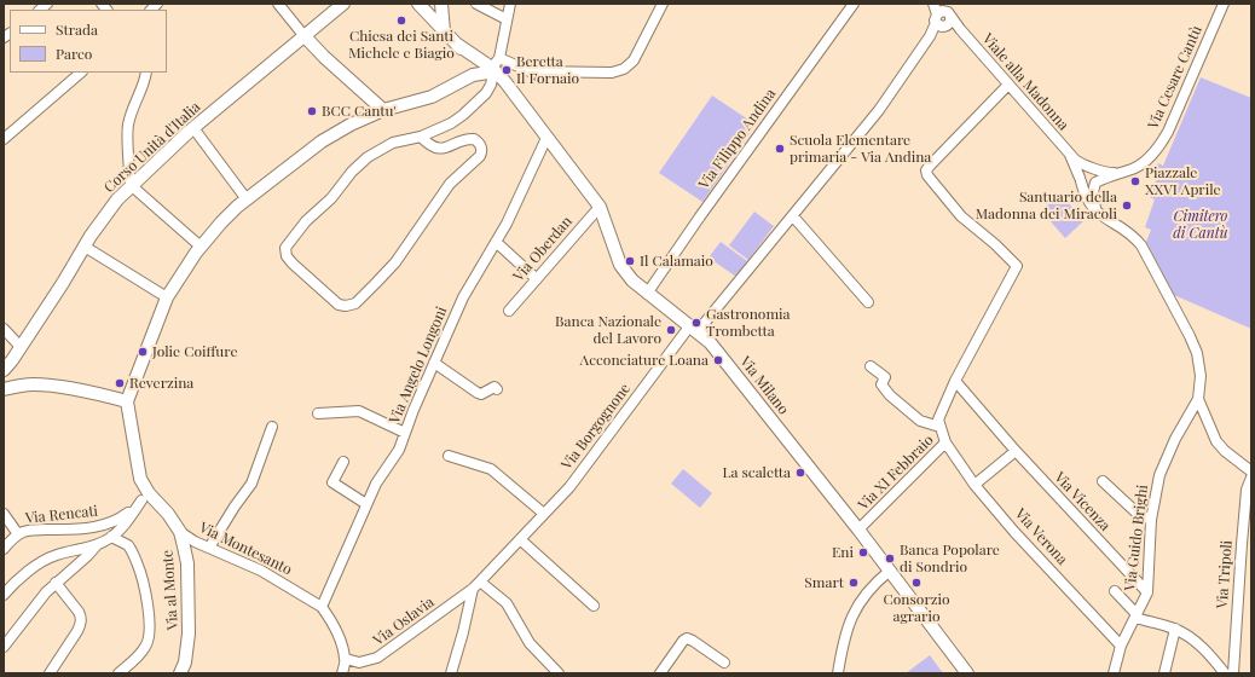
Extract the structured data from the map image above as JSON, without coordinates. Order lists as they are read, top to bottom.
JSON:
{
  "streets": {
    "main road": ["Corso Unità d'Italia", "Via Milano", "Via al Monte"],
    "street": [
      "Via Cesare Cantù",
      "Viale alla Madonna",
      "Via Filippo Andina",
      "Via Oberdan",
      "Via Angelo Longoni",
      "Via Borgognone",
      "Via XI Febbraio",
      "Via Vicenza",
      "Via Rencati",
      "Via Verona",
      "Via Guido Brighi",
      "Via Montesanto",
      "Via Tripoli",
      "Via Oslavia"
    ]
  },
  "crossings": [
    ["Via Cesare Cantù", "Viale alla Madonna"],
    ["Via Cesare Cantù", "Via Guido Brighi"],
    ["Viale alla Madonna", "Via Borgognone"],
    ["Viale alla Madonna", "Via XI Febbraio"],
    ["Viale alla Madonna", "Via Guido Brighi"],
    ["Via Filippo Andina", "Via Milano"],
    ["Via Oberdan", "Via Milano"],
    ["Via Angelo Longoni", "Via Milano"],
    ["Via Angelo Longoni", "Via Montesanto"],
    ["Via Milano", "Via Borgognone"],
    ["Via Milano", "Via XI Febbraio"],
    ["Via Borgognone", "Via Oslavia"],
    ["Via XI Febbraio", "Via Verona"],
    ["Via Vicenza", "Via Guido Brighi"],
    ["Via Rencati", "Via al Monte"],
    ["Via Verona", "Via Guido Brighi"],
    ["Via Montesanto", "Via al Monte"],
    ["Via Montesanto", "Via Oslavia"]
  ],
  "parks": ["Cimitero di Cantù"],
  "places": [
    "Chiesa dei Santi Michele e Biagio",
    "Beretta Il Fornaio",
    "BCC Cantu'",
    "Scuola Elementare primaria - Via Andina",
    "Piazzale XXVI Aprile",
    "Santuario della Madonna dei Miracoli",
    "Il Calamaio",
    "Gastronomia Trombetta",
    "Banca Nazionale del Lavoro",
    "Jolie Coiffure",
    "Acconciature Loana",
    "Reverzina",
    "La scaletta",
    "Eni",
    "Banca Popolare di Sondrio",
    "Smart",
    "Consorzio agrario"
  ],
  "legend": ["Strada", "Parco"]
}
